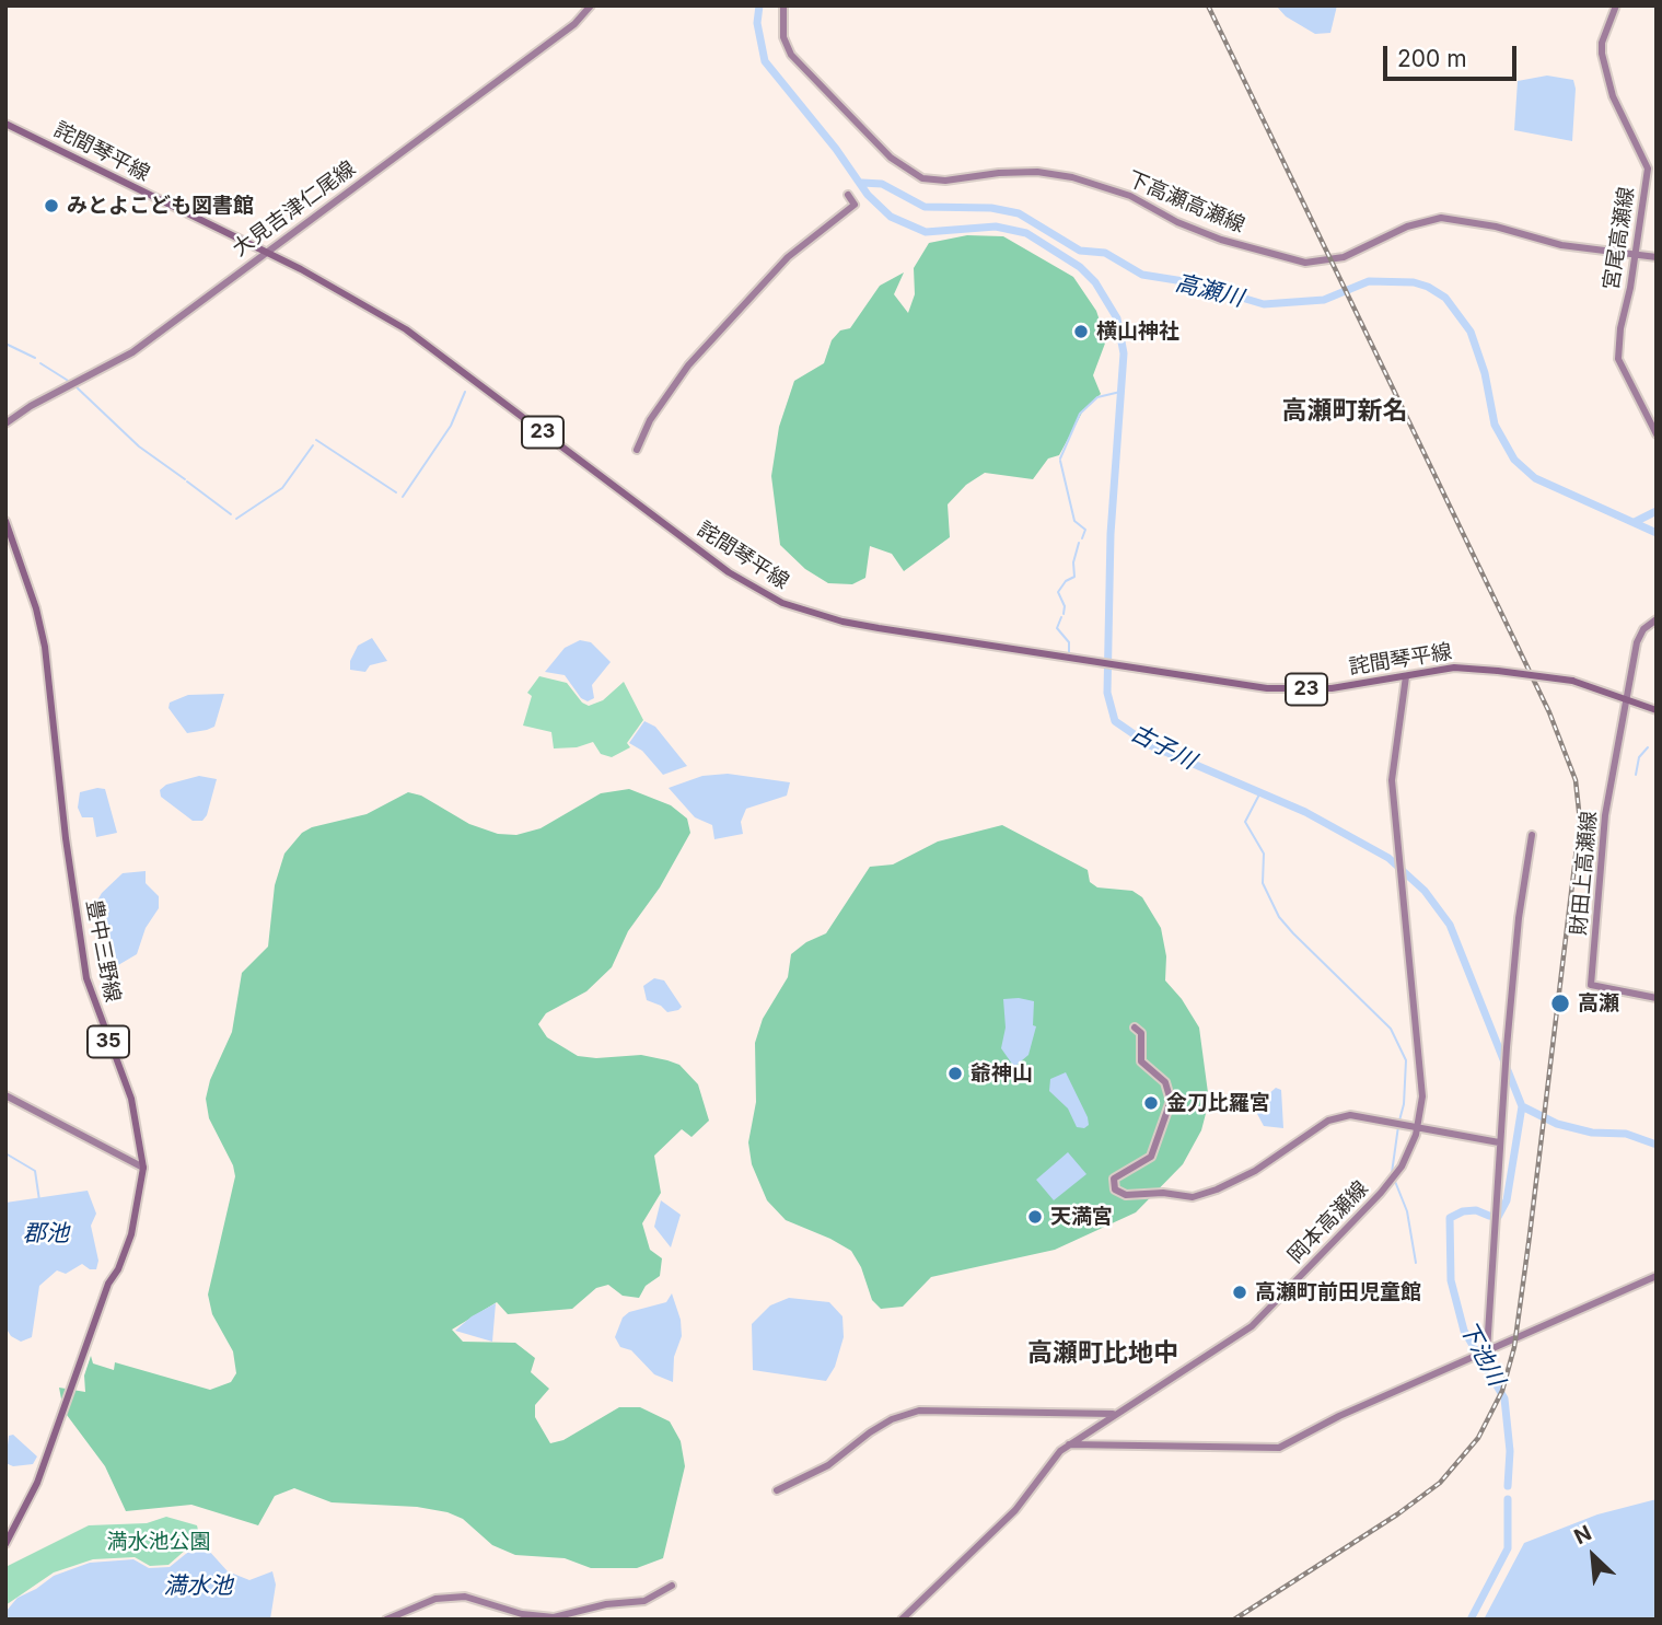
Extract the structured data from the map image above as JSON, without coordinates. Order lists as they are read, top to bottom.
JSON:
{
  "streets": {
    "main road": [
      "詫間琴平線",
      "下高瀬高瀬線",
      "大見吉津仁尾線",
      "宮尾高瀬線",
      "23",
      "財田上高瀬線",
      "豊中三野線",
      "35",
      "岡本高瀬線"
    ]
  },
  "crossings": [
    ["詫間琴平線", "大見吉津仁尾線"],
    ["詫間琴平線", "財田上高瀬線"],
    ["詫間琴平線", "岡本高瀬線"],
    ["下高瀬高瀬線", "宮尾高瀬線"]
  ],
  "districts": ["高瀬町新名", "高瀬町比地中"],
  "water": [
    "高瀬川",
    "古子川",
    "郡池",
    "下池川",
    "満水池"
  ],
  "parks": ["満水池公園"],
  "places": [
    "みとよこども図書館",
    "横山神社",
    "高瀬",
    "爺神山",
    "金刀比羅宮",
    "天満宮",
    "高瀬町前田児童館"
  ],
  "scale_bar": "200 m",
  "north": "top left"
}
